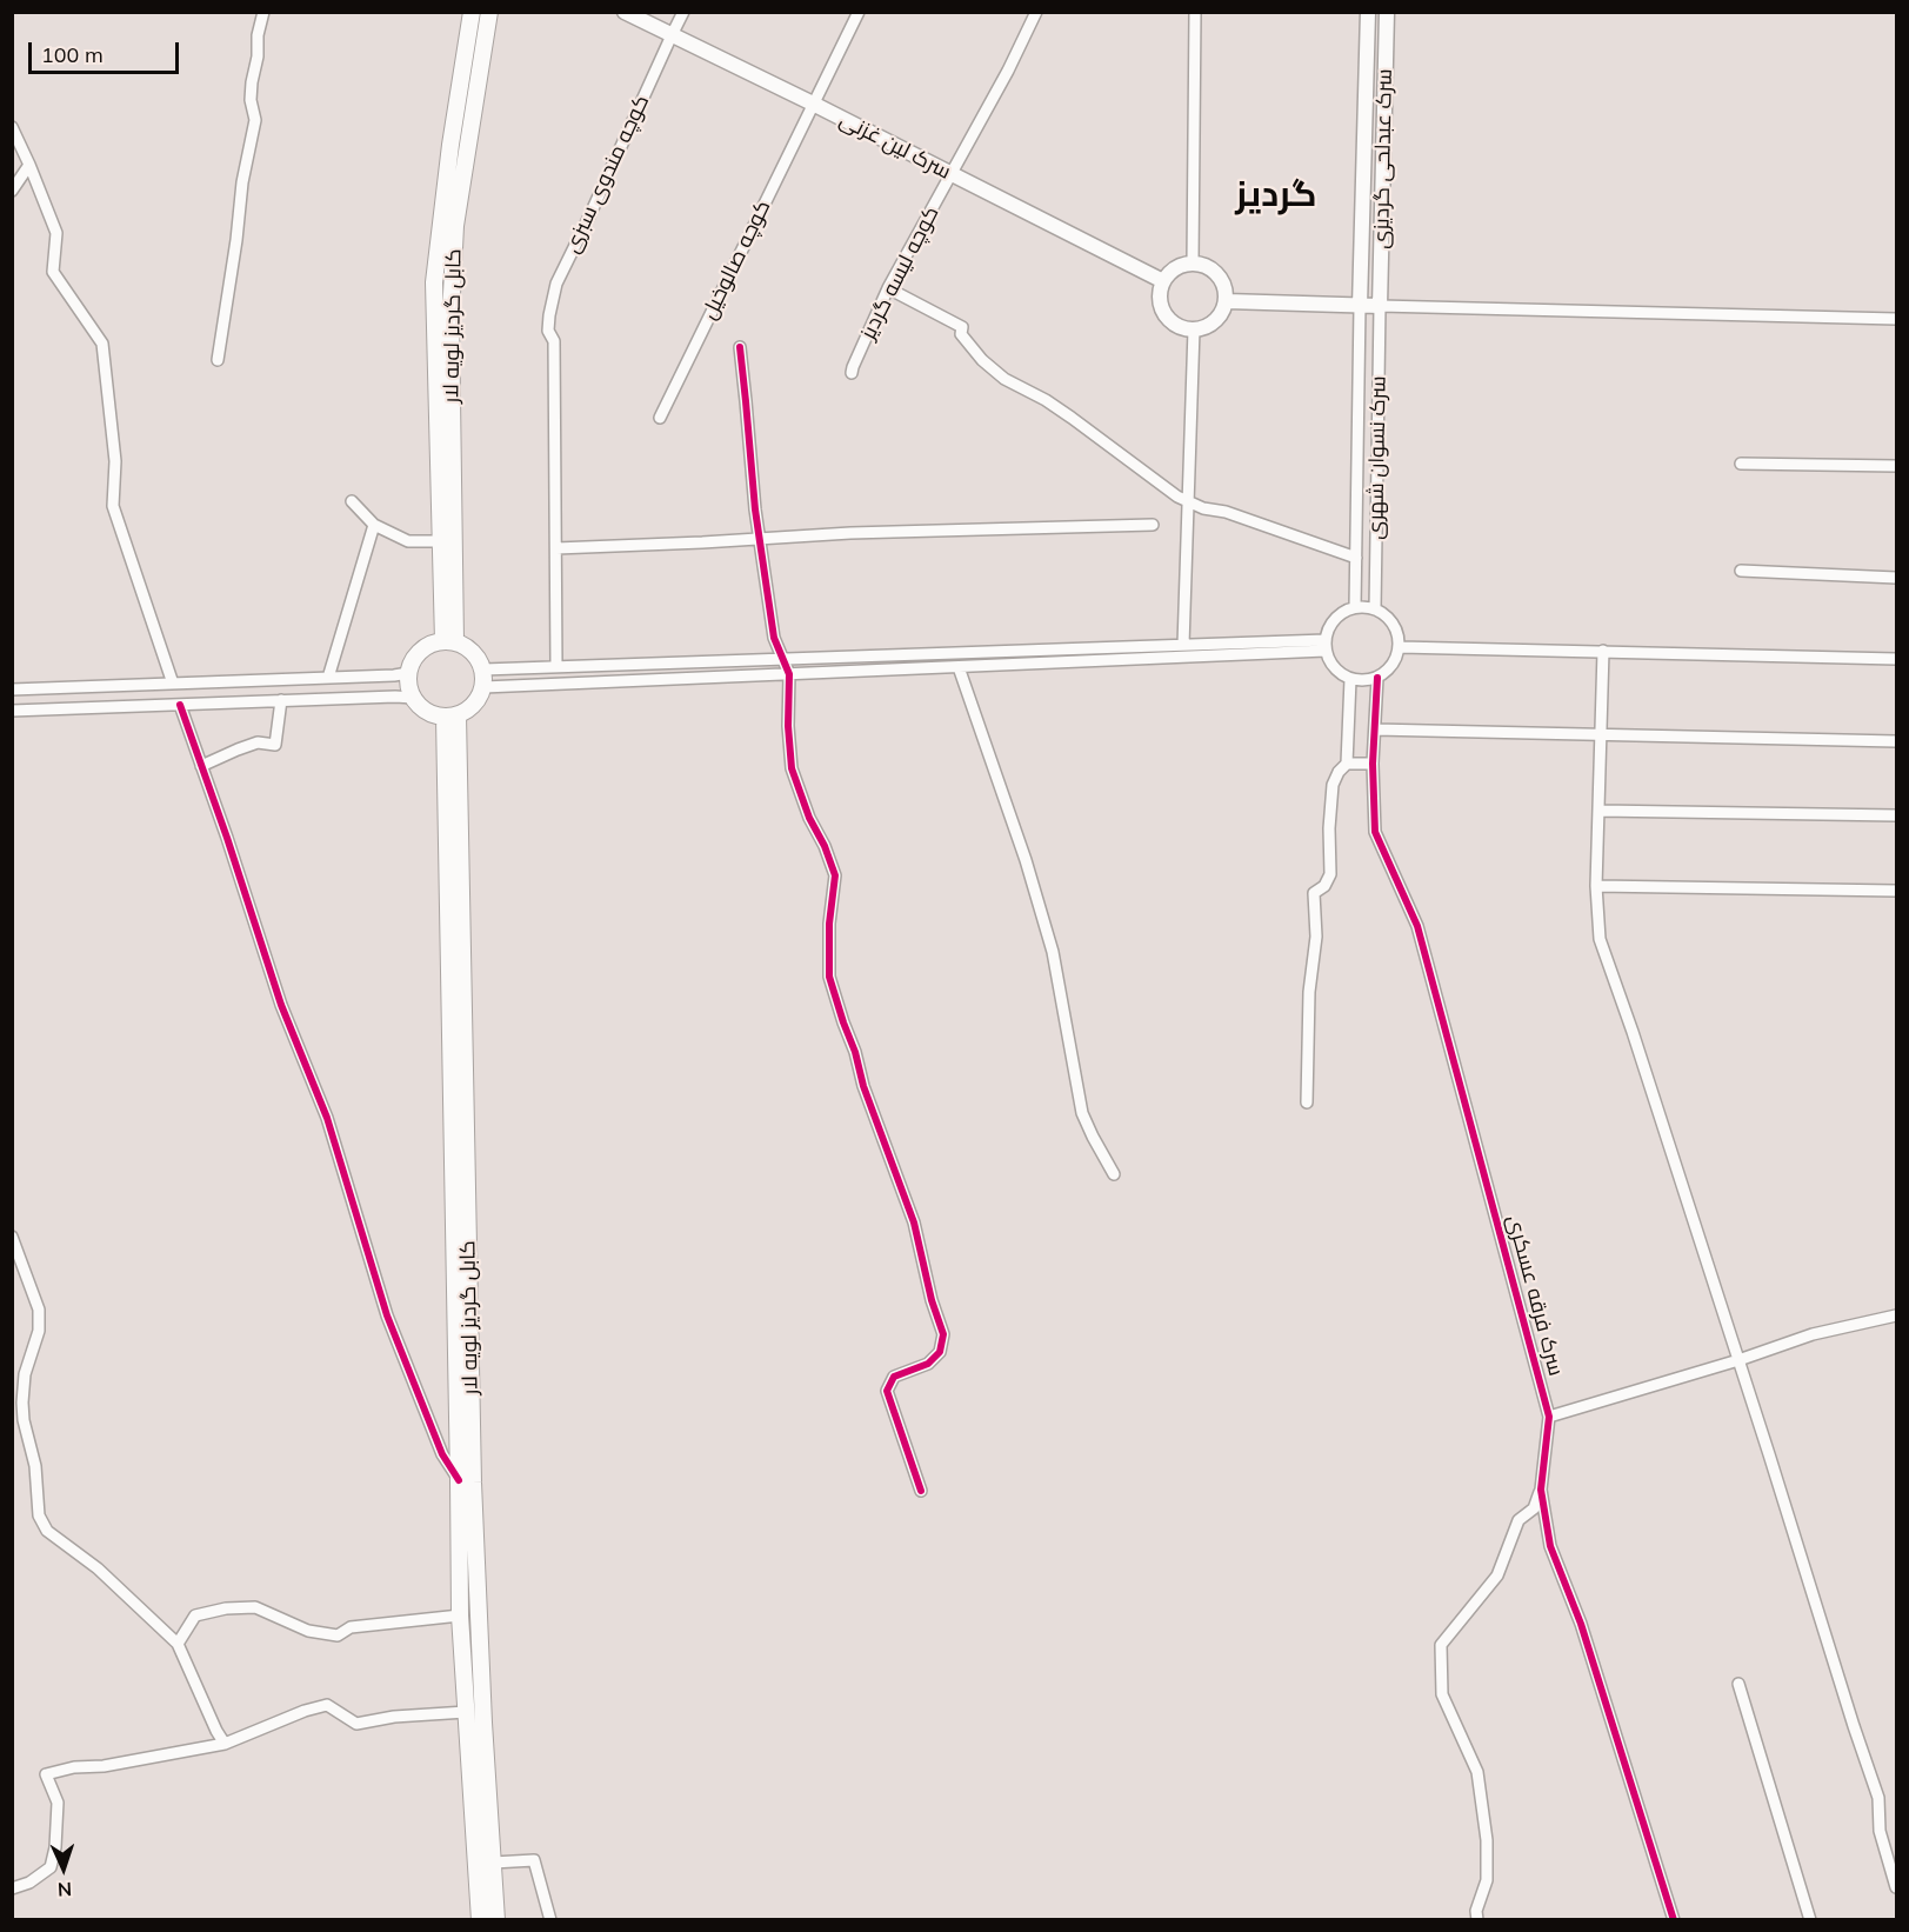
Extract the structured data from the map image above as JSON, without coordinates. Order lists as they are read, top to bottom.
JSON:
{
  "streets": {
    "highway": ["کابل گردیز لویه لار"],
    "main road": ["سرک لین غزنی", "سرک عبدلحی گردیزی"],
    "street": [
      "کوچه مندوی سبزی",
      "کوچه صالوخیل",
      "کوچه لیسه گردیز",
      "سرک نسوان شهری",
      "سرک فرقه عسکری"
    ]
  },
  "crossings": [
    ["سرک لین غزنی", "کوچه مندوی سبزی"],
    ["سرک لین غزنی", "کوچه صالوخیل"],
    ["سرک لین غزنی", "کوچه لیسه گردیز"],
    ["سرک عبدلحی گردیزی", "سرک نسوان شهری"],
    ["سرک نسوان شهری", "سرک فرقه عسکری"]
  ],
  "districts": ["گردیز"],
  "scale_bar": "100 m",
  "north": "bottom"
}
